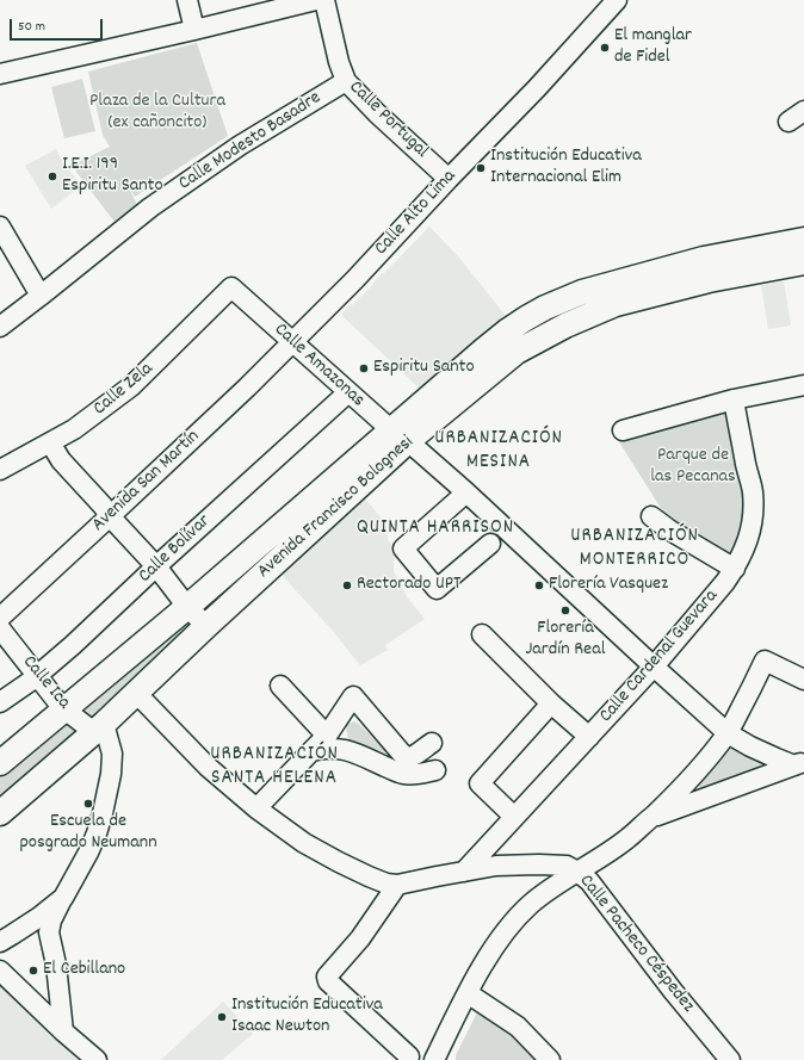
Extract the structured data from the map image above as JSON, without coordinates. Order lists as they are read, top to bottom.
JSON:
{
  "streets": {
    "main road": ["Avenida Francisco Bolognesi"],
    "street": [
      "Calle Portugal",
      "Calle Modesto Basadre",
      "Calle Alto Lima",
      "Calle Amazonas",
      "Calle Zela",
      "Avenida San Martín",
      "Calle Bolívar",
      "Calle Cardenal Guevara",
      "Calle Ica",
      "Calle Pacheco Céspedez"
    ]
  },
  "crossings": [
    ["Calle Portugal", "Calle Modesto Basadre"],
    ["Calle Portugal", "Calle Alto Lima"],
    ["Calle Alto Lima", "Calle Amazonas"],
    ["Calle Alto Lima", "Avenida San Martín"],
    ["Calle Amazonas", "Calle Zela"],
    ["Calle Amazonas", "Avenida San Martín"],
    ["Calle Amazonas", "Avenida Francisco Bolognesi"],
    ["Calle Amazonas", "Calle Bolívar"],
    ["Calle Amazonas", "Calle Cardenal Guevara"],
    ["Avenida Francisco Bolognesi", "Calle Ica"],
    ["Avenida Francisco Bolognesi", "Calle Pacheco Céspedez"],
    ["Calle Bolívar", "Calle Ica"],
    ["Calle Cardenal Guevara", "Calle Pacheco Céspedez"]
  ],
  "districts": [
    "URBANIZACIÓN MESINA",
    "QUINTA HARRISON",
    "URBANIZACIÓN MONTERRICO",
    "URBANIZACIÓN SANTA HELENA"
  ],
  "parks": ["Plaza de la Cultura (ex cañoncito)", "Parque de las Pecanas"],
  "places": [
    "El manglar de Fidel",
    "Institución Educativa Internacional Elim",
    "I.E.I. 199 Espiritu Santo",
    "Espiritu Santo",
    "Rectorado UPT",
    "Florería Vasquez",
    "Florería Jardín Real",
    "Escuela de posgrado Neumann",
    "El Cebillano",
    "Institución Educativa Isaac Newton"
  ],
  "scale_bar": "50 m"
}
